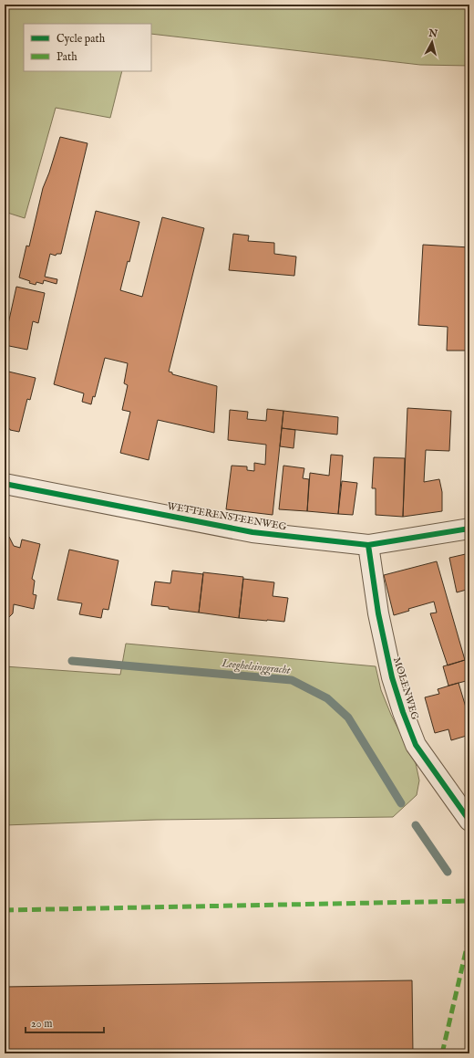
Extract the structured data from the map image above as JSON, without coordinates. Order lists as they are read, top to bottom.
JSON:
{
  "streets": {
    "street": ["WETTERENSTEENWEG", "MOLENWEG"]
  },
  "crossings": [
    ["WETTERENSTEENWEG", "MOLENWEG"]
  ],
  "water": ["Leeghelsinggracht"],
  "legend": ["Cycle path", "Path"],
  "scale_bar": "20 m",
  "north": "top"
}
